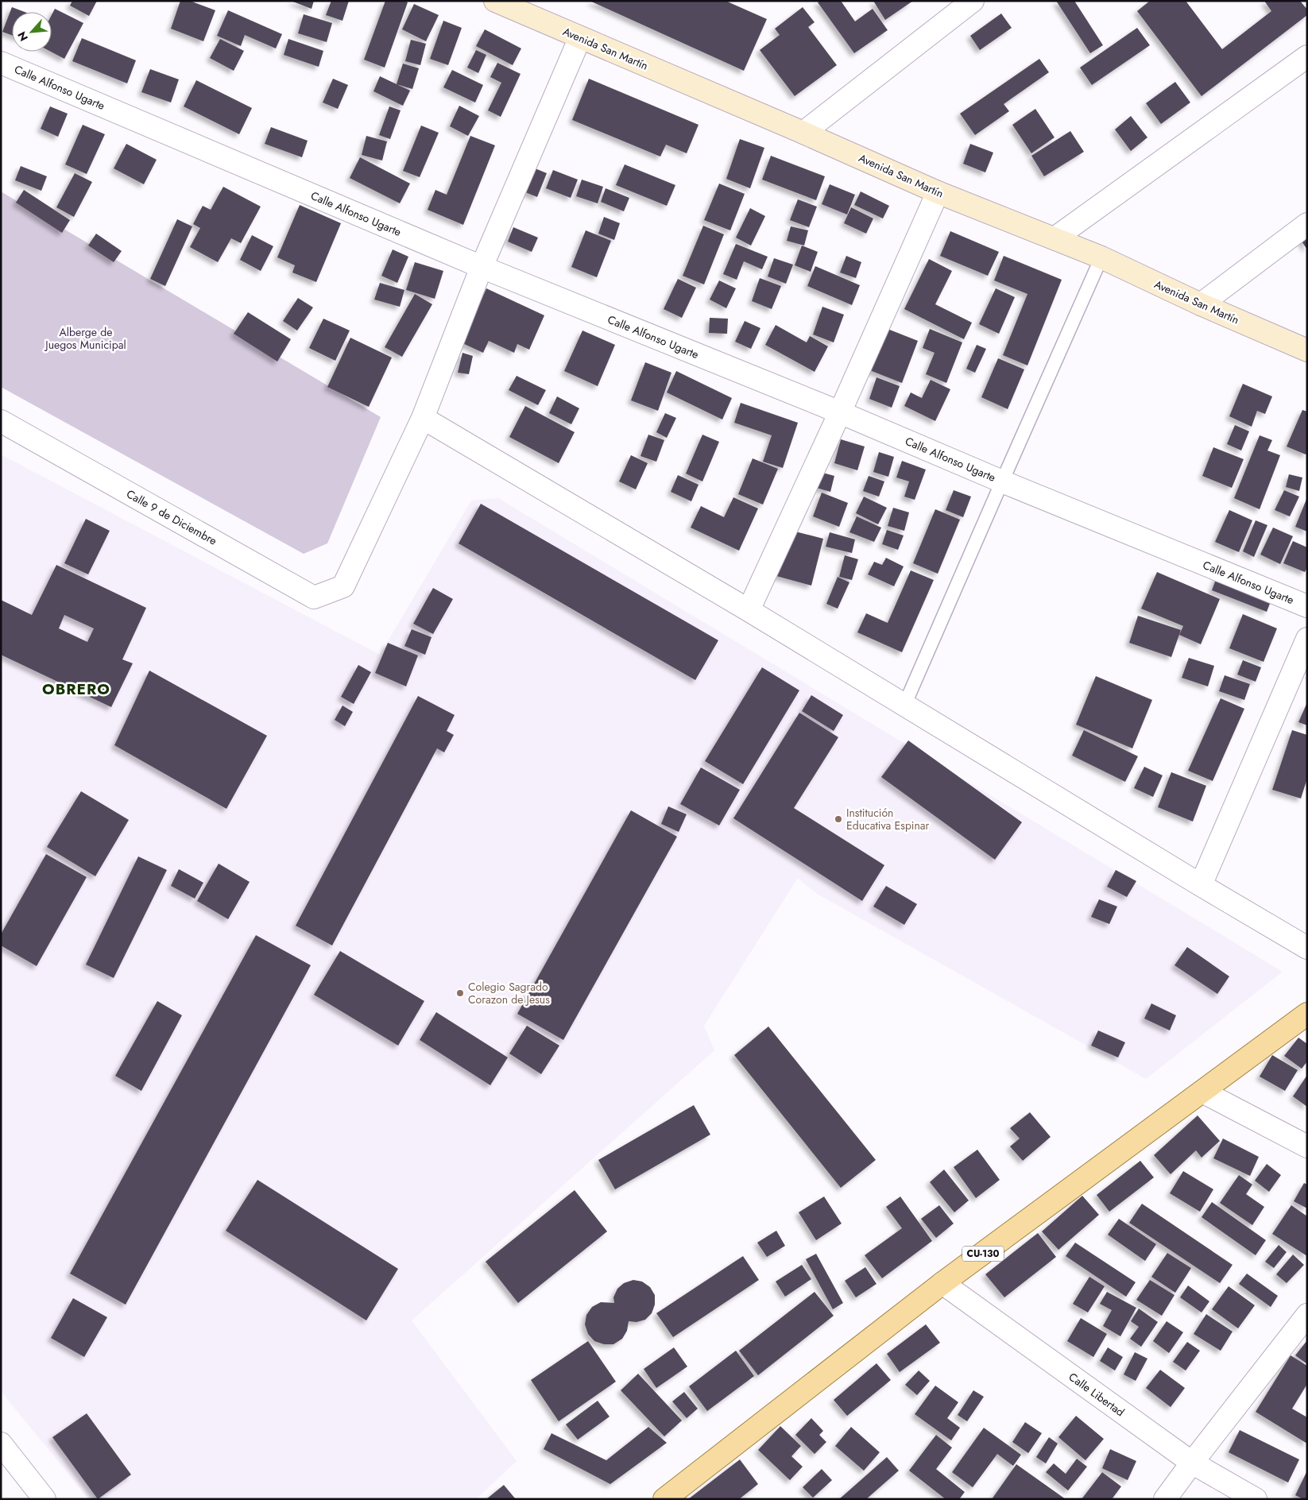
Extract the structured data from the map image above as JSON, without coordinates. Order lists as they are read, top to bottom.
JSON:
{
  "streets": {
    "main road": ["Avenida San Martín", "CU-130"],
    "street": ["Calle Alfonso Ugarte", "Calle 9 de Diciembre", "Calle Libertad"]
  },
  "crossings": [
    ["CU-130", "Calle Libertad"]
  ],
  "districts": ["OBRERO"],
  "parks": ["Alberge de Juegos Municipal"],
  "places": ["Institución Educativa Espinar", "Colegio Sagrado Corazon de Jesus"],
  "north": "bottom left"
}
